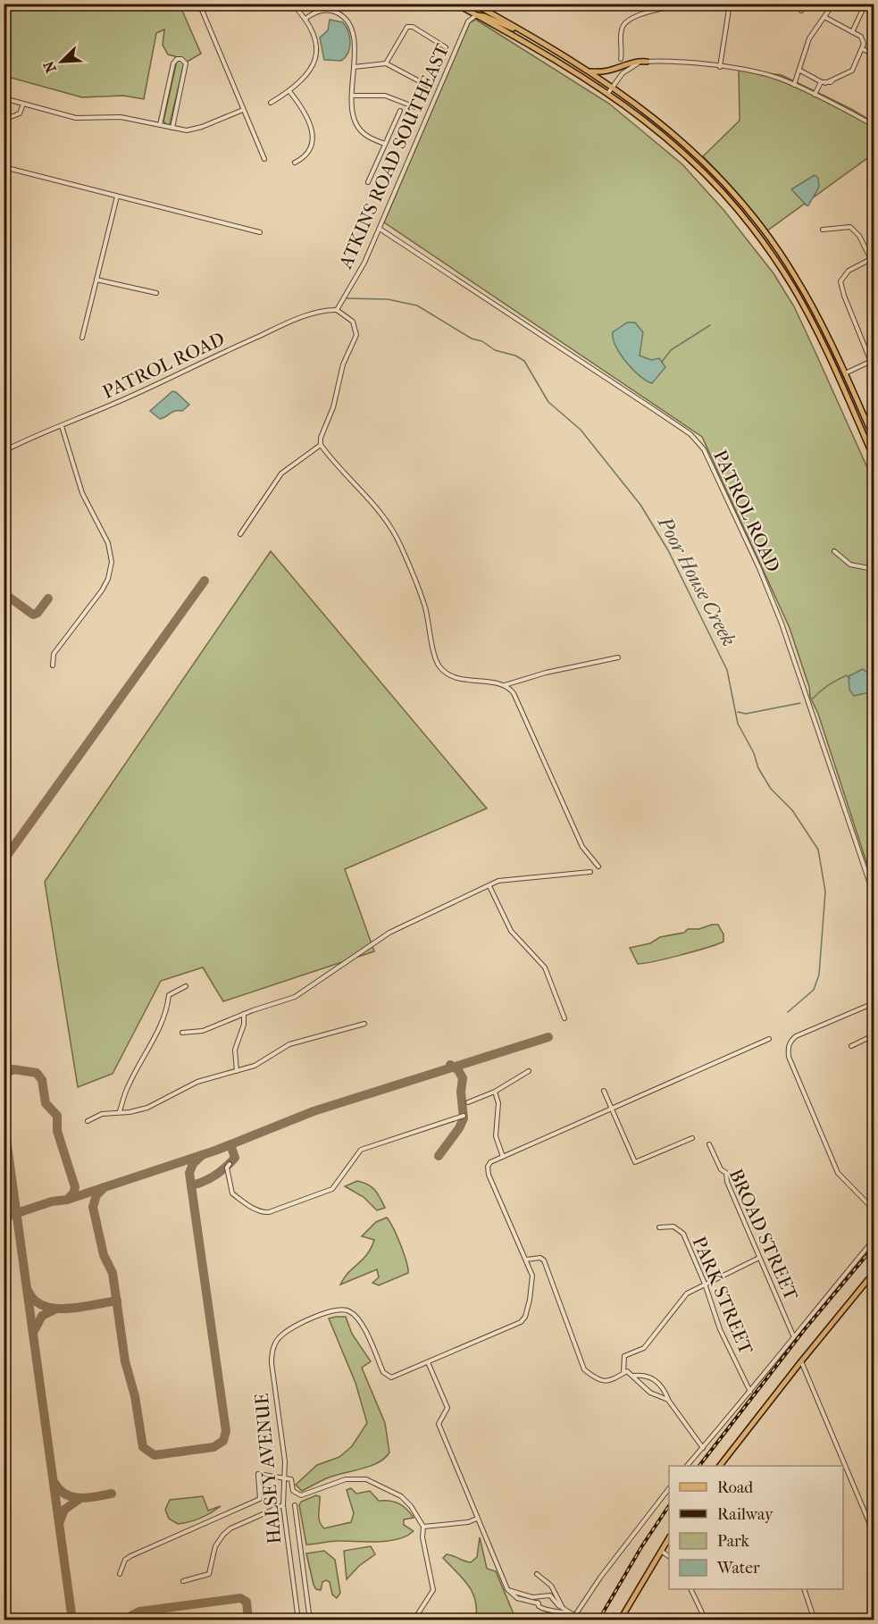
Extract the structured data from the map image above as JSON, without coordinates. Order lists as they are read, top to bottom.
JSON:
{
  "streets": {
    "street": [
      "ATKINS ROAD SOUTHEAST",
      "PATROL ROAD",
      "BROAD STREET",
      "PARK STREET",
      "HALSEY AVENUE"
    ]
  },
  "crossings": [
    ["ATKINS ROAD SOUTHEAST", "PATROL ROAD"]
  ],
  "water": ["Poor House Creek"],
  "legend": [
    "Road",
    "Railway",
    "Park",
    "Water"
  ],
  "north": "bottom left"
}
